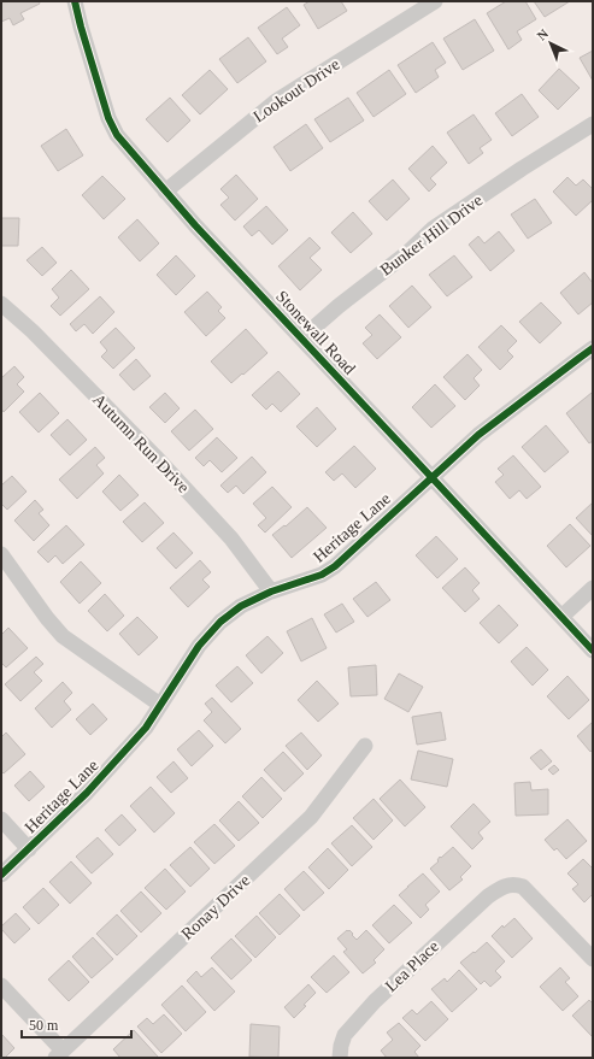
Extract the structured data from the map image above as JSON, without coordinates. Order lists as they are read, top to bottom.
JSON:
{
  "streets": {
    "street": [
      "Lookout Drive",
      "Bunker Hill Drive",
      "Stonewall Road",
      "Autumn Run Drive",
      "Heritage Lane",
      "Ronay Drive",
      "Lea Place"
    ]
  },
  "crossings": [
    ["Lookout Drive", "Stonewall Road"],
    ["Bunker Hill Drive", "Stonewall Road"],
    ["Stonewall Road", "Heritage Lane"],
    ["Autumn Run Drive", "Heritage Lane"]
  ],
  "scale_bar": "50 m",
  "north": "top left"
}
